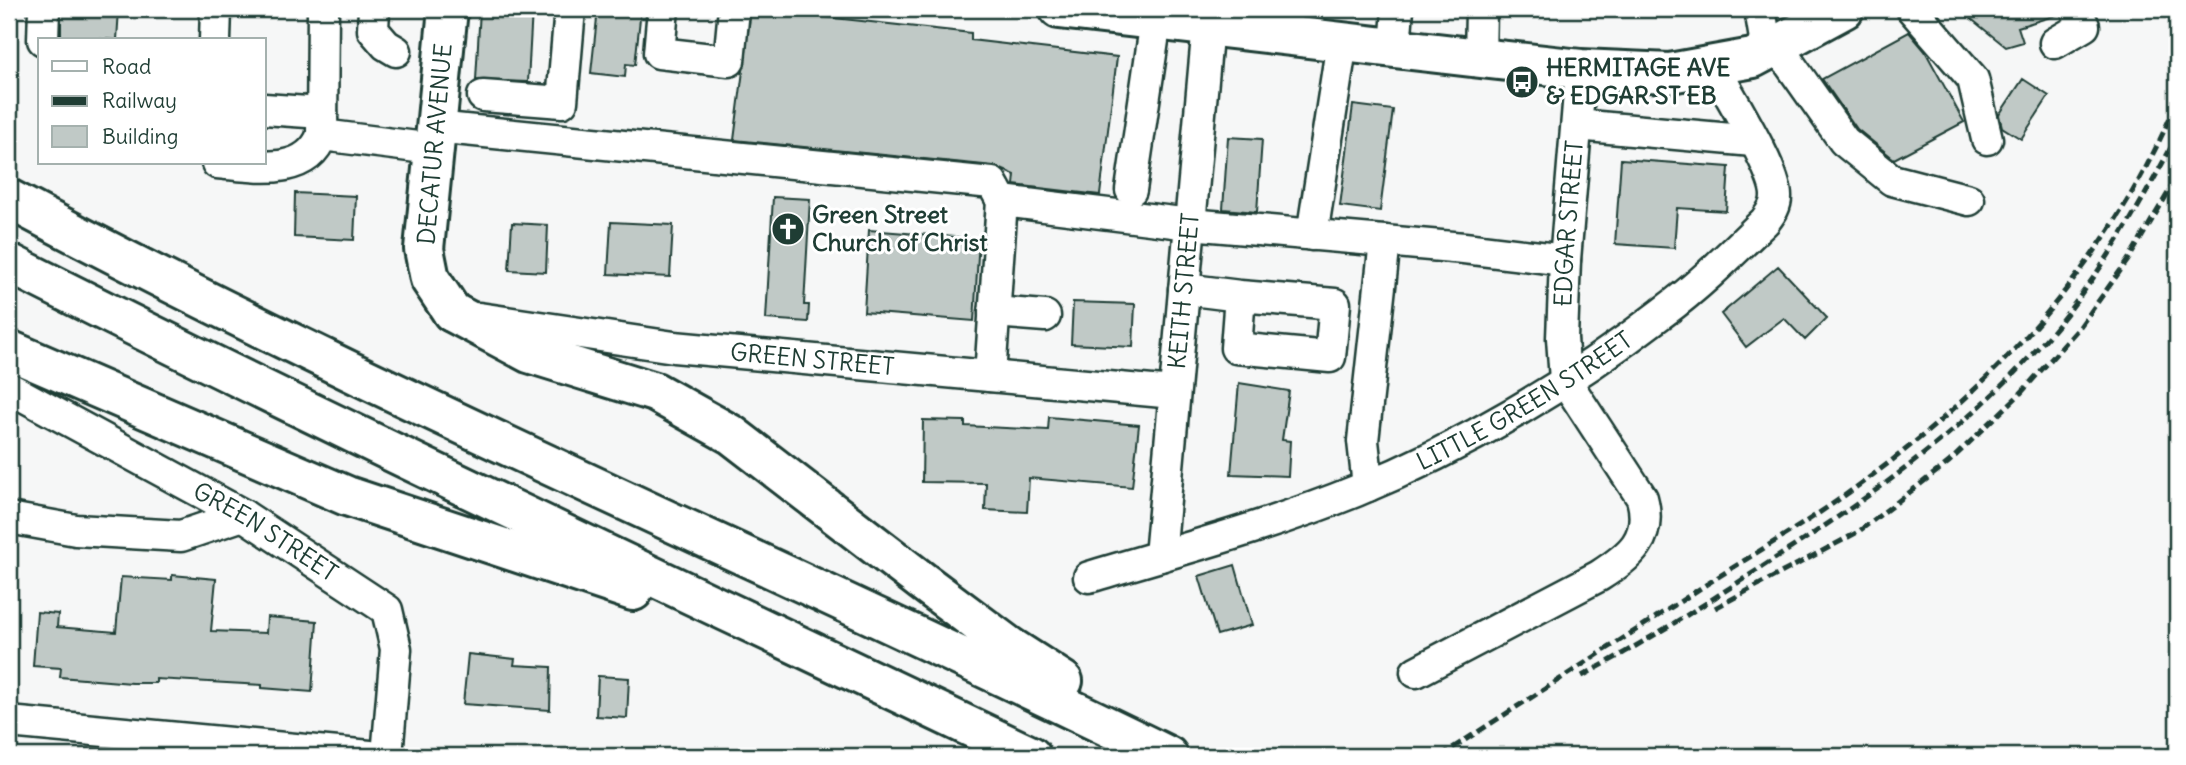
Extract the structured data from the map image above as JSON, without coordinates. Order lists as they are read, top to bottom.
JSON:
{
  "streets": {
    "main road": ["DECATUR AVENUE"],
    "street": [
      "EDGAR STREET",
      "KEITH STREET",
      "GREEN STREET",
      "LITTLE GREEN STREET"
    ]
  },
  "crossings": [
    ["DECATUR AVENUE", "GREEN STREET"],
    ["EDGAR STREET", "LITTLE GREEN STREET"],
    ["KEITH STREET", "GREEN STREET"],
    ["KEITH STREET", "LITTLE GREEN STREET"]
  ],
  "places": {
    "bus stop": ["HERMITAGE AVE & EDGAR ST EB"],
    "church": ["Green Street Church of Christ"]
  },
  "legend": ["Road", "Railway", "Building"]
}
